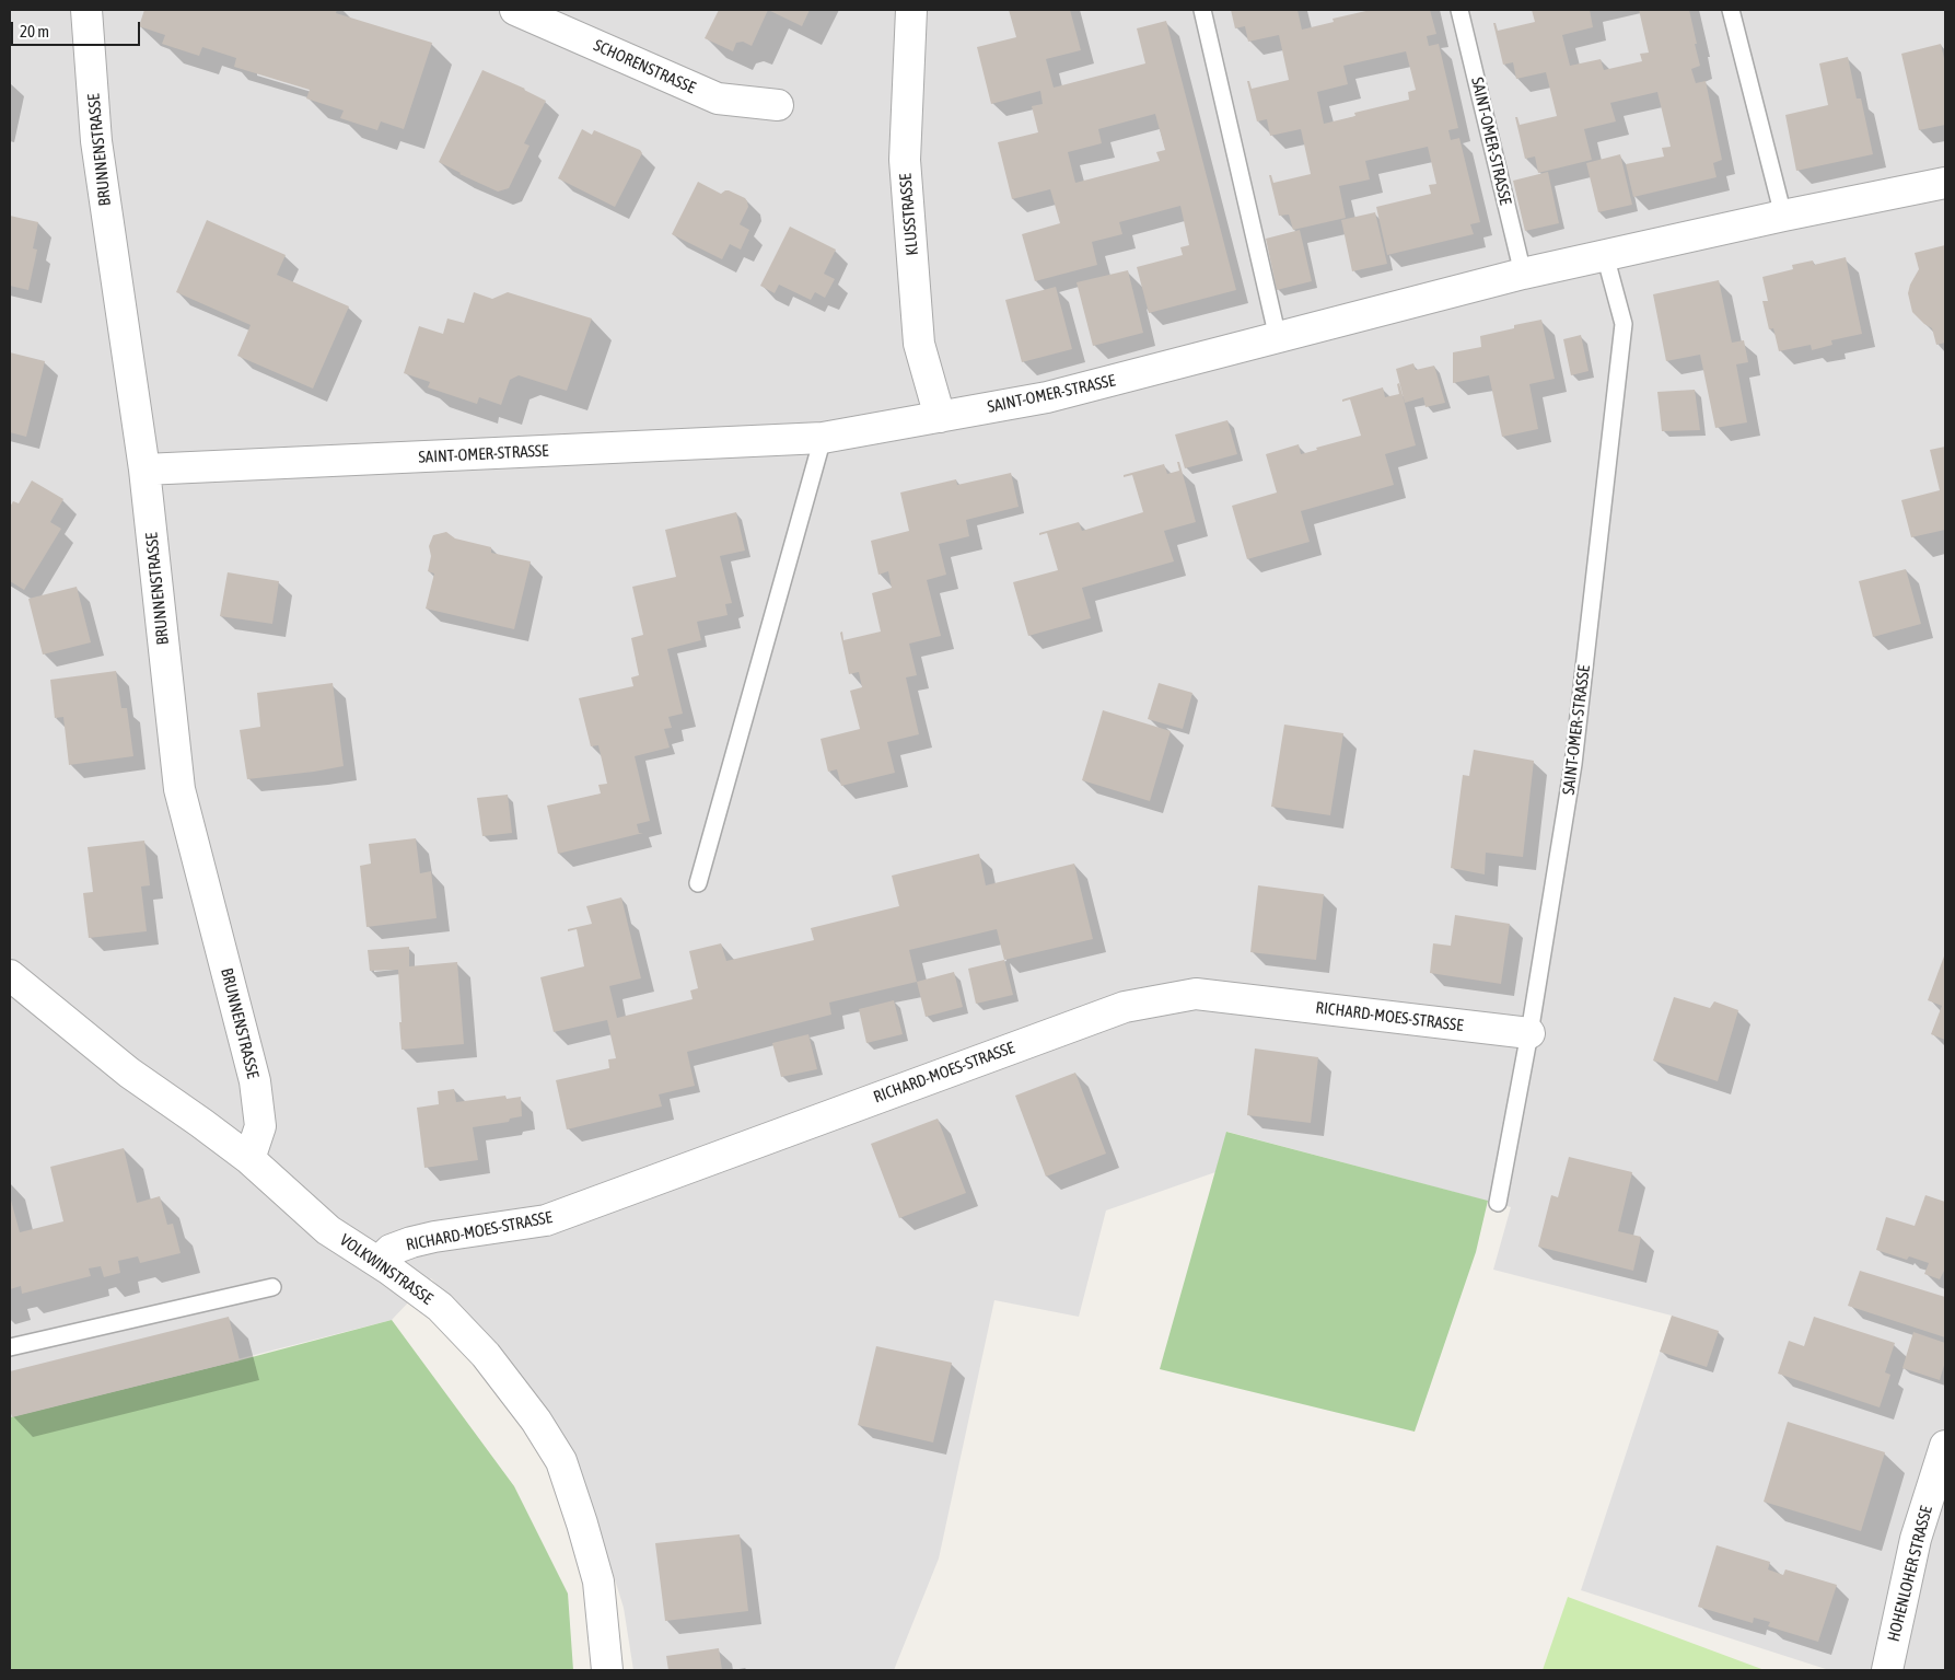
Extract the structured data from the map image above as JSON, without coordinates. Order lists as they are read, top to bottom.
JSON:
{
  "streets": {
    "street": [
      "SCHORENSTRASSE",
      "SAINT-OMER-STRASSE",
      "BRUNNENSTRASSE",
      "KLUSSTRASSE",
      "RICHARD-MOES-STRASSE",
      "VOLKWINSTRASSE",
      "HOHENLOHER STRASSE"
    ]
  },
  "crossings": [
    ["SAINT-OMER-STRASSE", "BRUNNENSTRASSE"],
    ["SAINT-OMER-STRASSE", "KLUSSTRASSE"],
    ["SAINT-OMER-STRASSE", "RICHARD-MOES-STRASSE"],
    ["BRUNNENSTRASSE", "VOLKWINSTRASSE"],
    ["RICHARD-MOES-STRASSE", "VOLKWINSTRASSE"]
  ],
  "scale_bar": "20 m"
}
